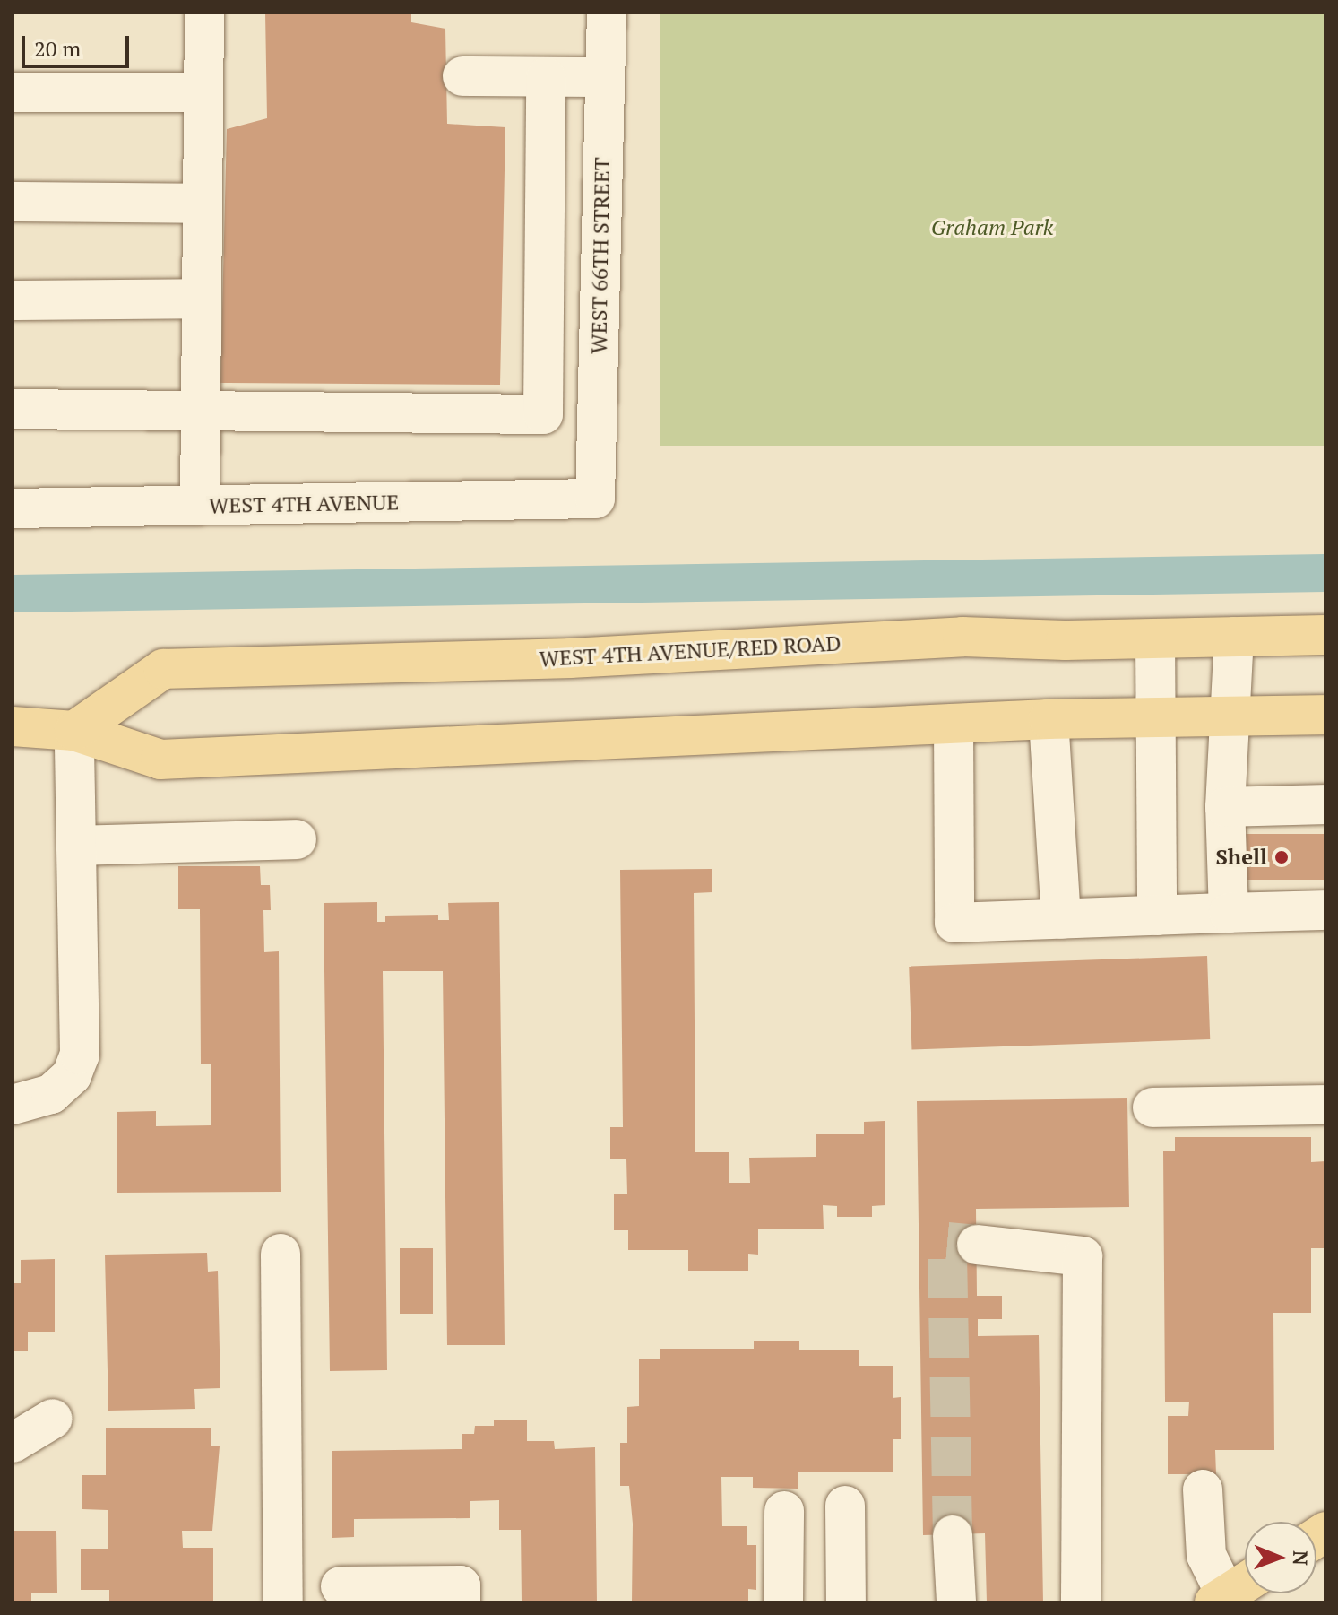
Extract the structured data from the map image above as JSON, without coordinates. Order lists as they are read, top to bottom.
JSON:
{
  "streets": {
    "main road": ["WEST 4TH AVENUE/RED ROAD"],
    "street": ["WEST 66TH STREET", "WEST 4TH AVENUE"]
  },
  "crossings": [
    ["WEST 66TH STREET", "WEST 4TH AVENUE"]
  ],
  "parks": ["Graham Park"],
  "places": ["Shell"],
  "scale_bar": "20 m",
  "north": "right"
}
